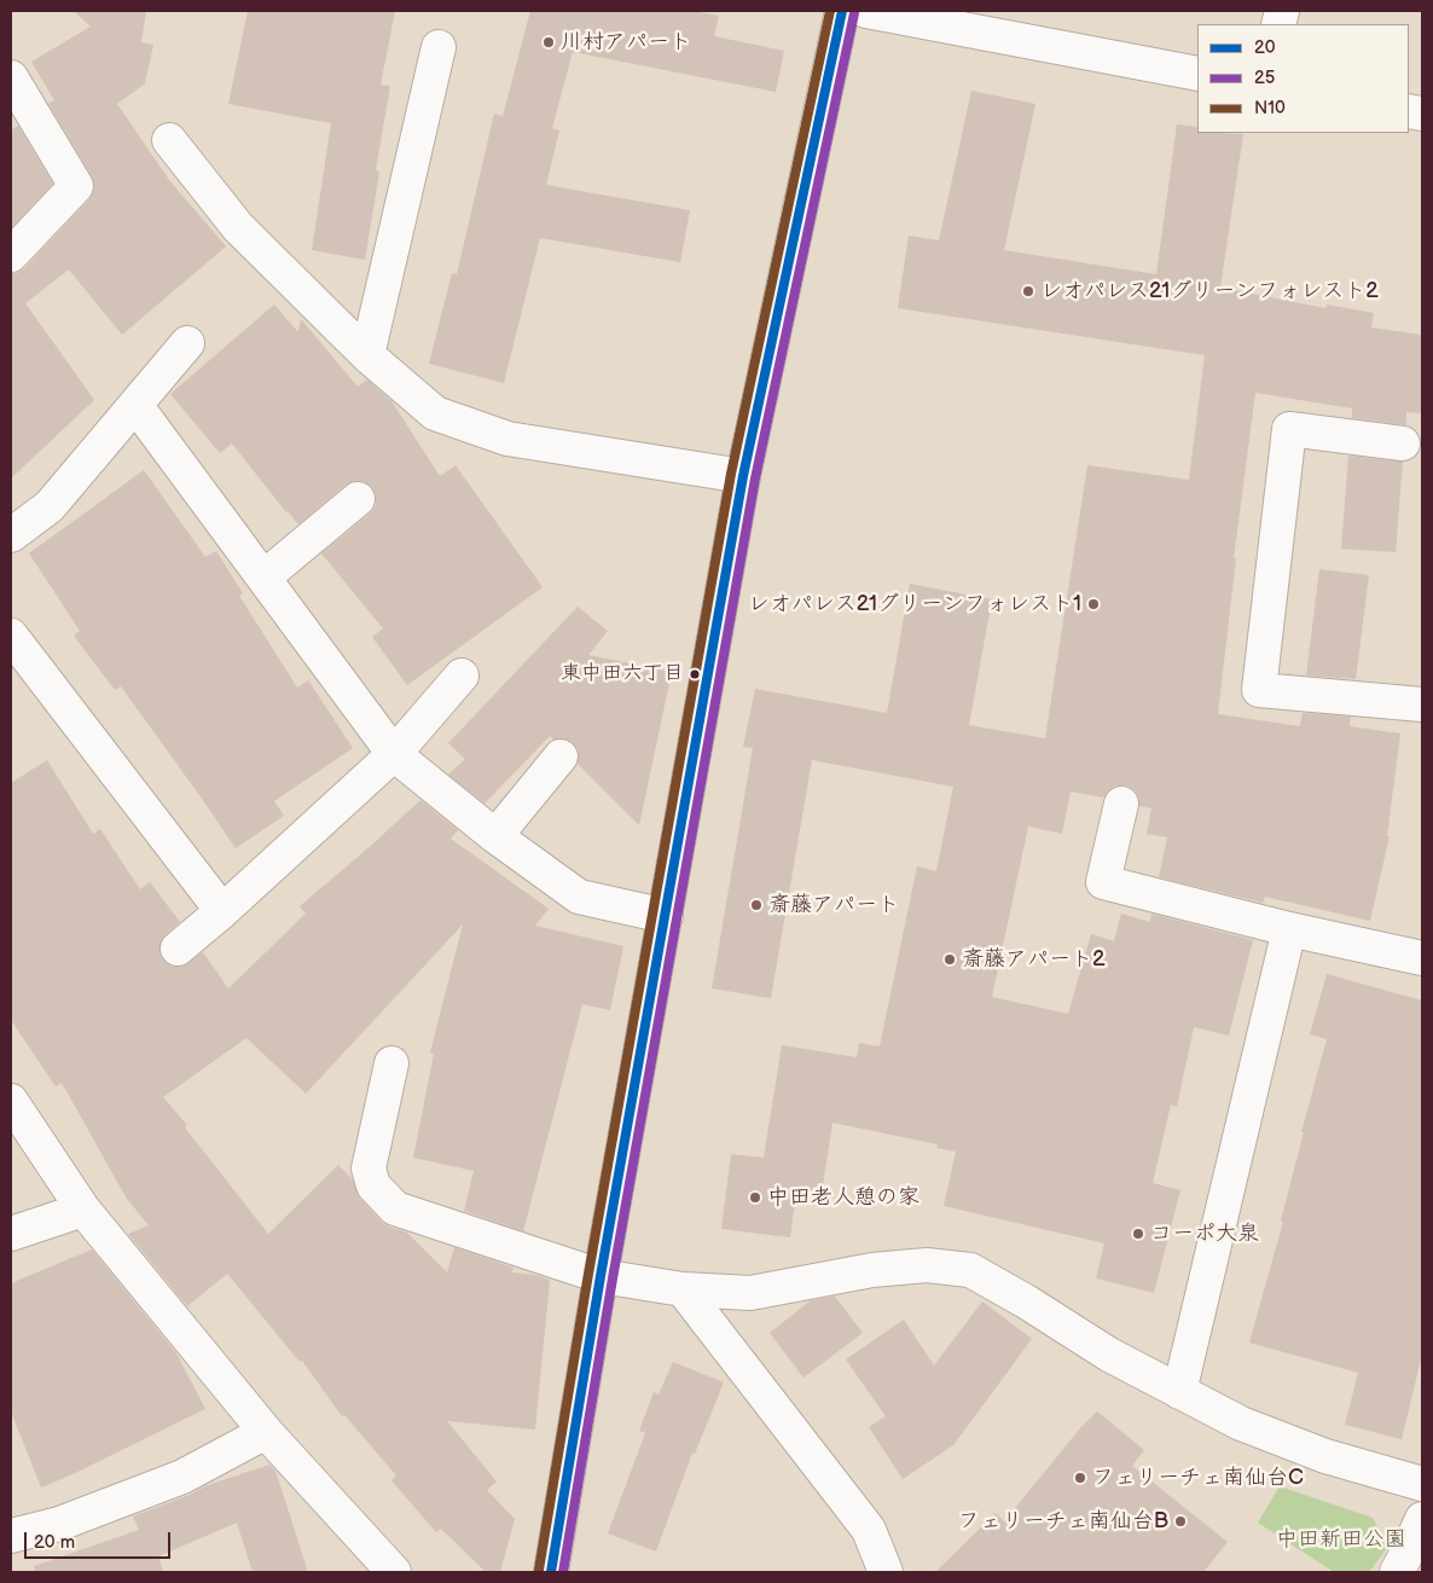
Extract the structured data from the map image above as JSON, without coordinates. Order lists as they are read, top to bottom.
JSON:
{
  "parks": ["中田新田公園"],
  "places": [
    "川村アパート",
    "レオパレス21グリーンフォレスト2",
    "レオパレス21グリーンフォレスト1",
    "東中田六丁目",
    "斎藤アパート",
    "斎藤アパート2",
    "中田老人憩の家",
    "コーポ大泉",
    "フェリーチェ南仙台C",
    "フェリーチェ南仙台B"
  ],
  "lines": ["transit line 20", "transit line N10", "transit line 25"],
  "legend": ["20", "25", "N10"],
  "scale_bar": "20 m"
}
